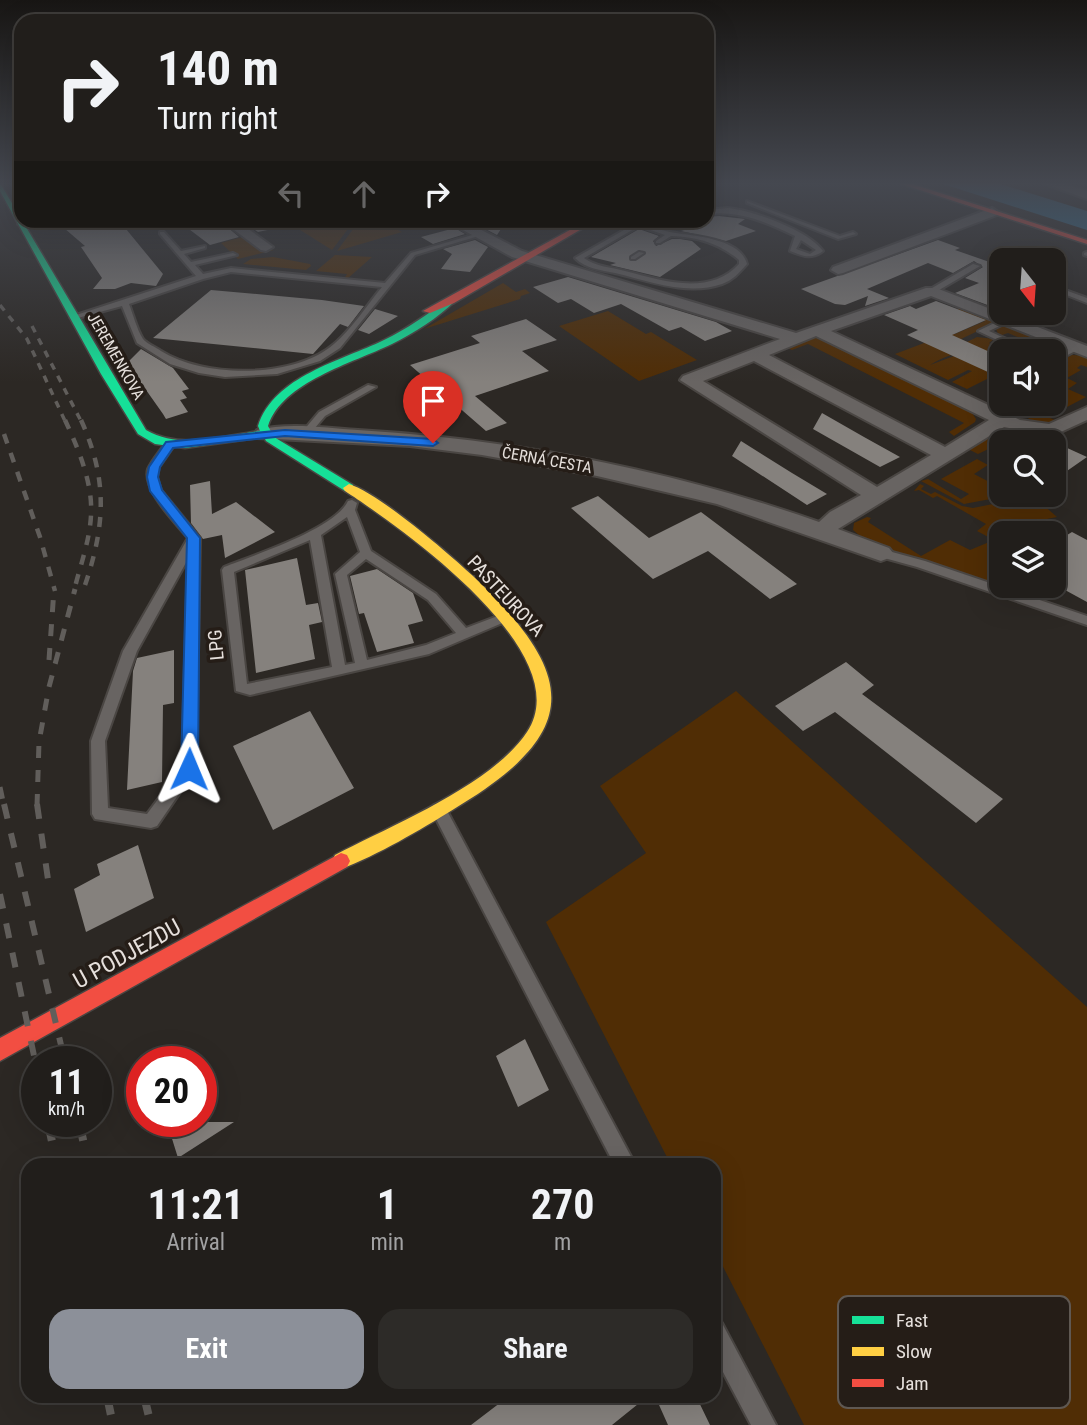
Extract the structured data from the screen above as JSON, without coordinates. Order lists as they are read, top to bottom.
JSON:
{
  "streets": {
    "main road": ["JEREMENKOVA", "PASTEUROVA", "U PODJEZDU"],
    "street": ["ČERNÁ CESTA"],
    "lane": ["LPG"]
  },
  "crossings": [
    ["JEREMENKOVA", "ČERNÁ CESTA"],
    ["JEREMENKOVA", "PASTEUROVA"],
    ["ČERNÁ CESTA", "PASTEUROVA"],
    ["PASTEUROVA", "LPG"],
    ["PASTEUROVA", "U PODJEZDU"]
  ],
  "legend": ["Fast", "Slow", "Jam"],
  "north": "bottom",
  "page": {
    "turn": ["140 m", "Turn right"],
    "speed": "11 km/h",
    "limit": "20",
    "eta": [
      "11:21",
      "Arrival",
      "1",
      "min",
      "270",
      "m"
    ],
    "buttons": ["Exit", "Share"]
  }
}
